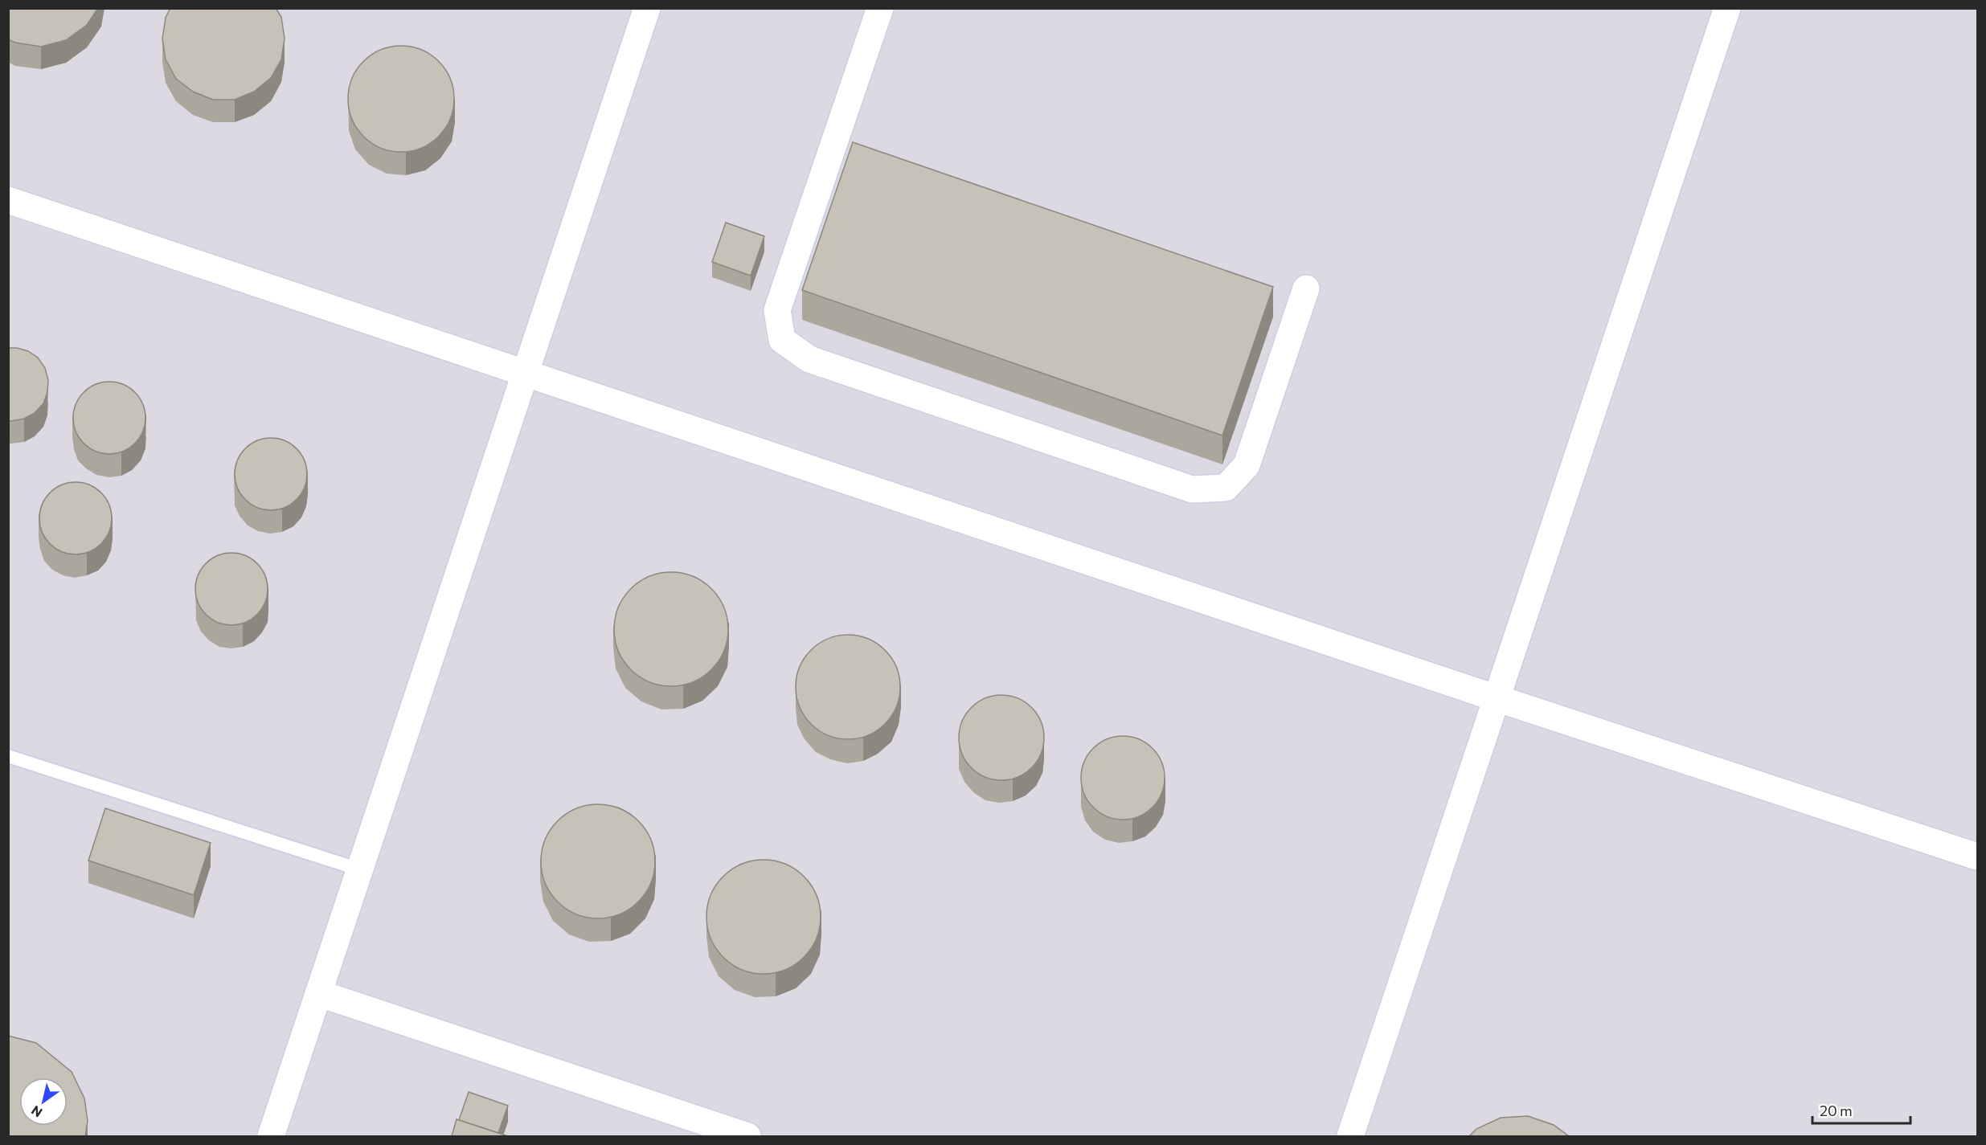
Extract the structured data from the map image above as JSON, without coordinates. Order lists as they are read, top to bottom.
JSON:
{
  "scale_bar": "20 m",
  "north": "bottom left"
}
